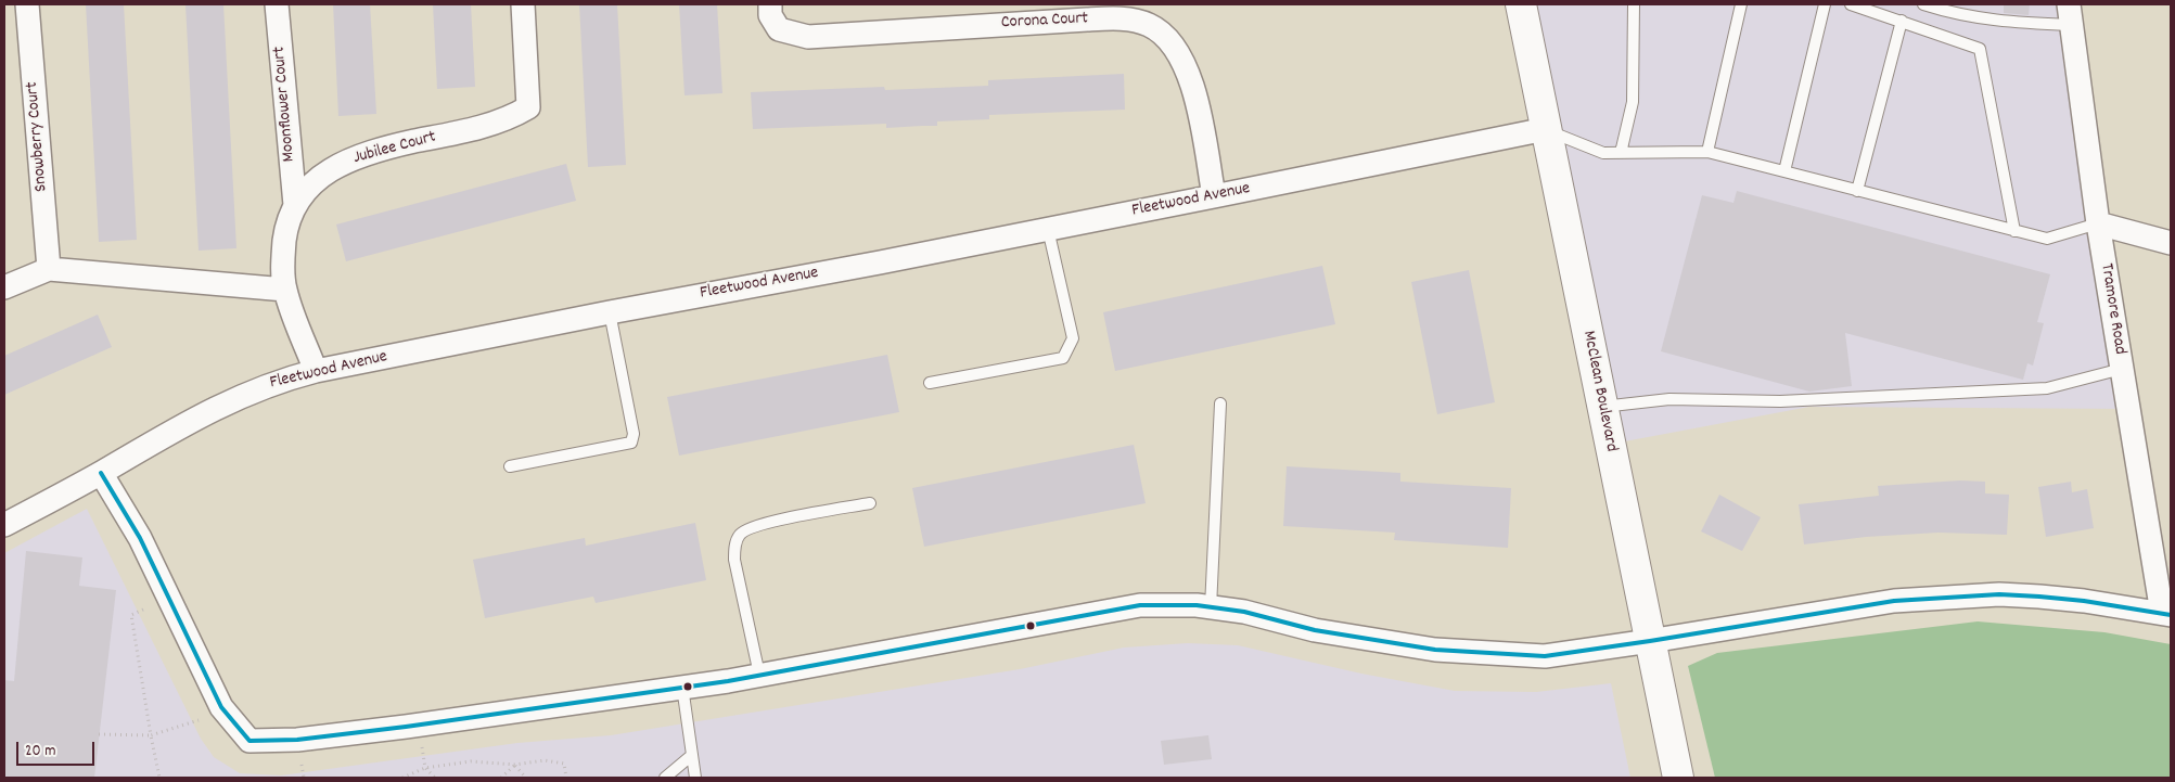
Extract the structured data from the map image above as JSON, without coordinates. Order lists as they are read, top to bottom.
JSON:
{
  "streets": {
    "street": [
      "Corona Court",
      "Moonflower Court",
      "Snowberry Court",
      "Jubilee Court",
      "Fleetwood Avenue",
      "Tramore Road",
      "McClean Boulevard"
    ]
  },
  "crossings": [
    ["Corona Court", "Fleetwood Avenue"],
    ["Moonflower Court", "Jubilee Court"],
    ["Jubilee Court", "Fleetwood Avenue"],
    ["Fleetwood Avenue", "McClean Boulevard"]
  ],
  "scale_bar": "20 m"
}
